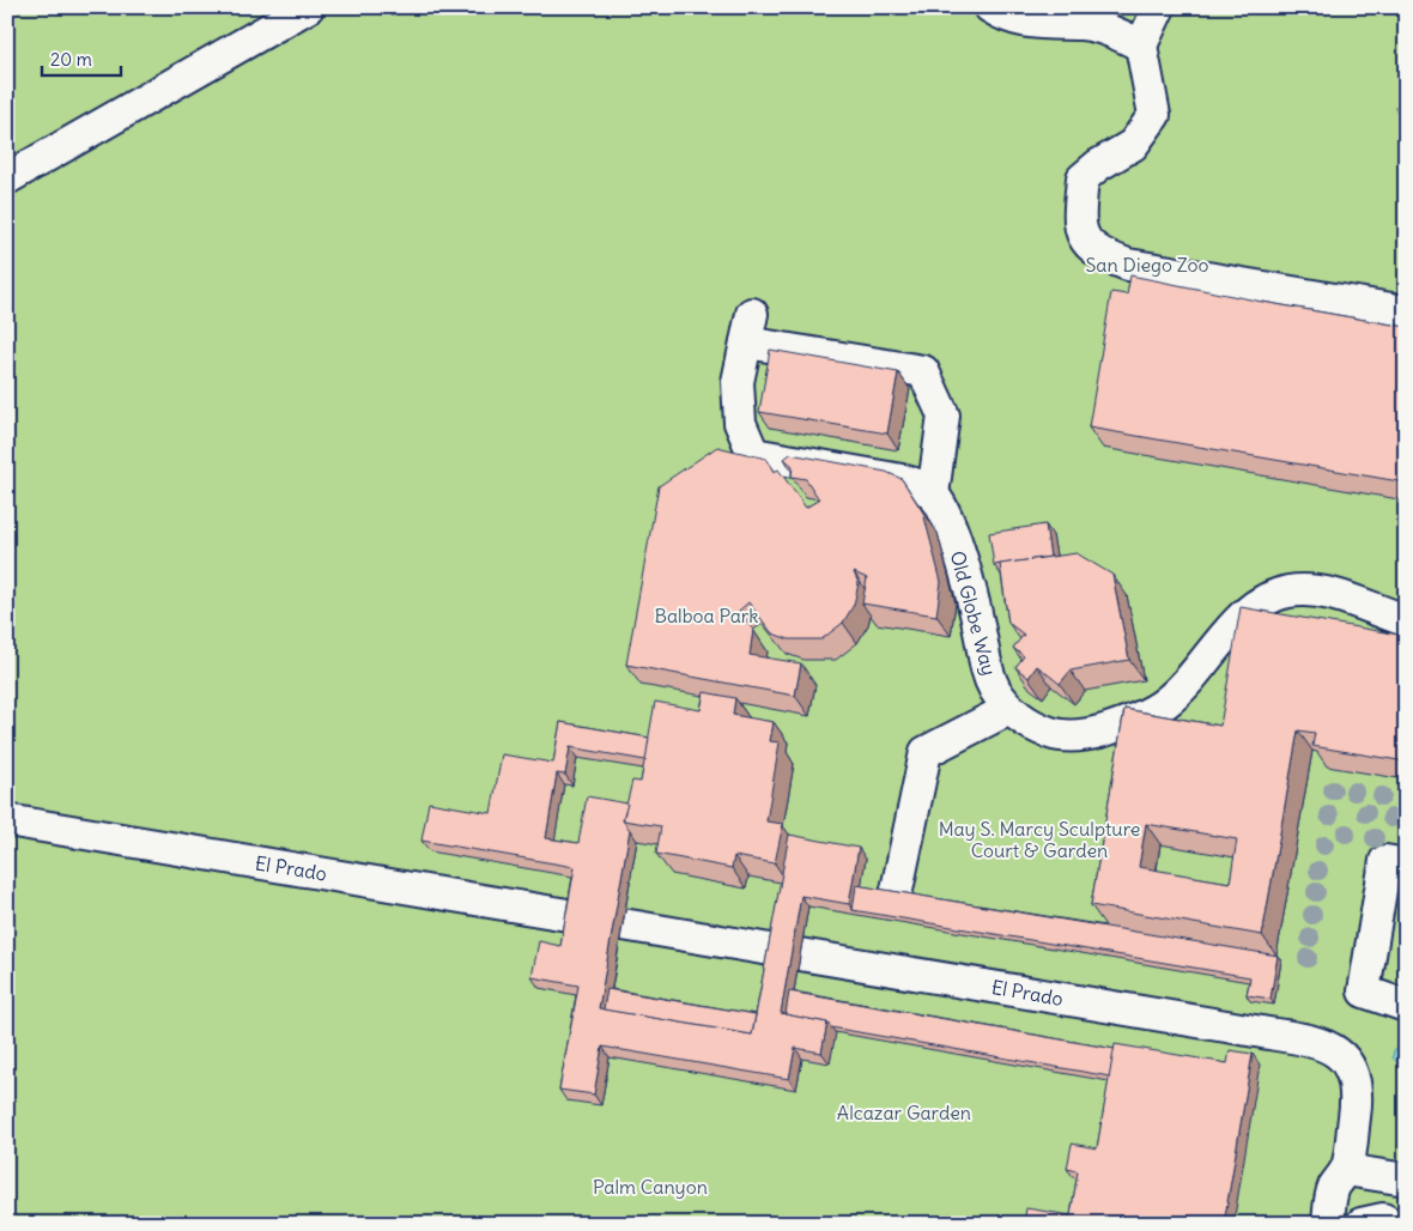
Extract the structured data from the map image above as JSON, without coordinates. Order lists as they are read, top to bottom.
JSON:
{
  "streets": {
    "street": ["Old Globe Way", "El Prado"]
  },
  "parks": [
    "San Diego Zoo",
    "Balboa Park",
    "May S. Marcy Sculpture Court & Garden",
    "Alcazar Garden",
    "Palm Canyon"
  ],
  "scale_bar": "20 m"
}
